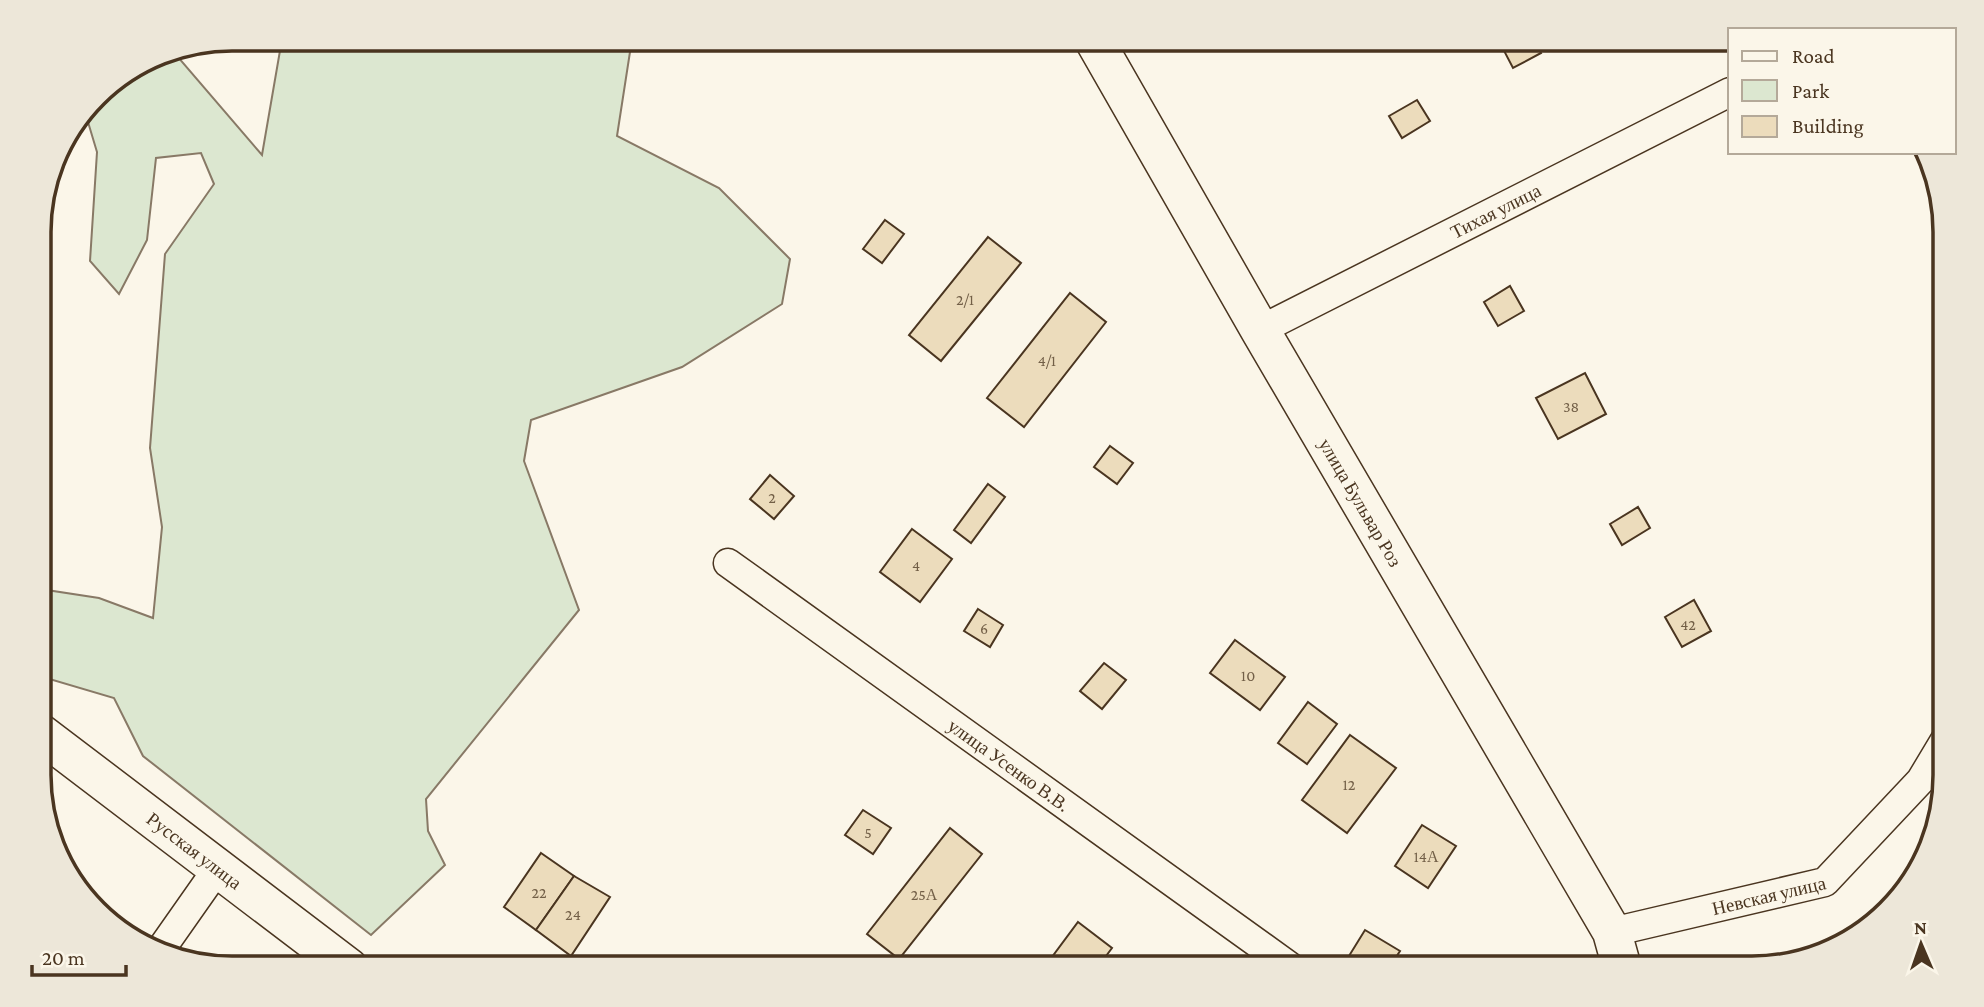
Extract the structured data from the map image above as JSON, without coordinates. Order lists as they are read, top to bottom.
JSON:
{
  "streets": {
    "street": [
      "Тихая улица",
      "улица Бульвар Роз",
      "улица Усенко В.В.",
      "Русская улица",
      "Невская улица"
    ]
  },
  "crossings": [
    ["Тихая улица", "улица Бульвар Роз"],
    ["улица Бульвар Роз", "Невская улица"]
  ],
  "house_numbers": [
    "2/1",
    "4/1",
    "38",
    "2",
    "4",
    "42",
    "6",
    "10",
    "12",
    "5",
    "14А",
    "22",
    "25А",
    "24"
  ],
  "legend": ["Road", "Park", "Building"],
  "scale_bar": "20 m",
  "north": "top"
}
